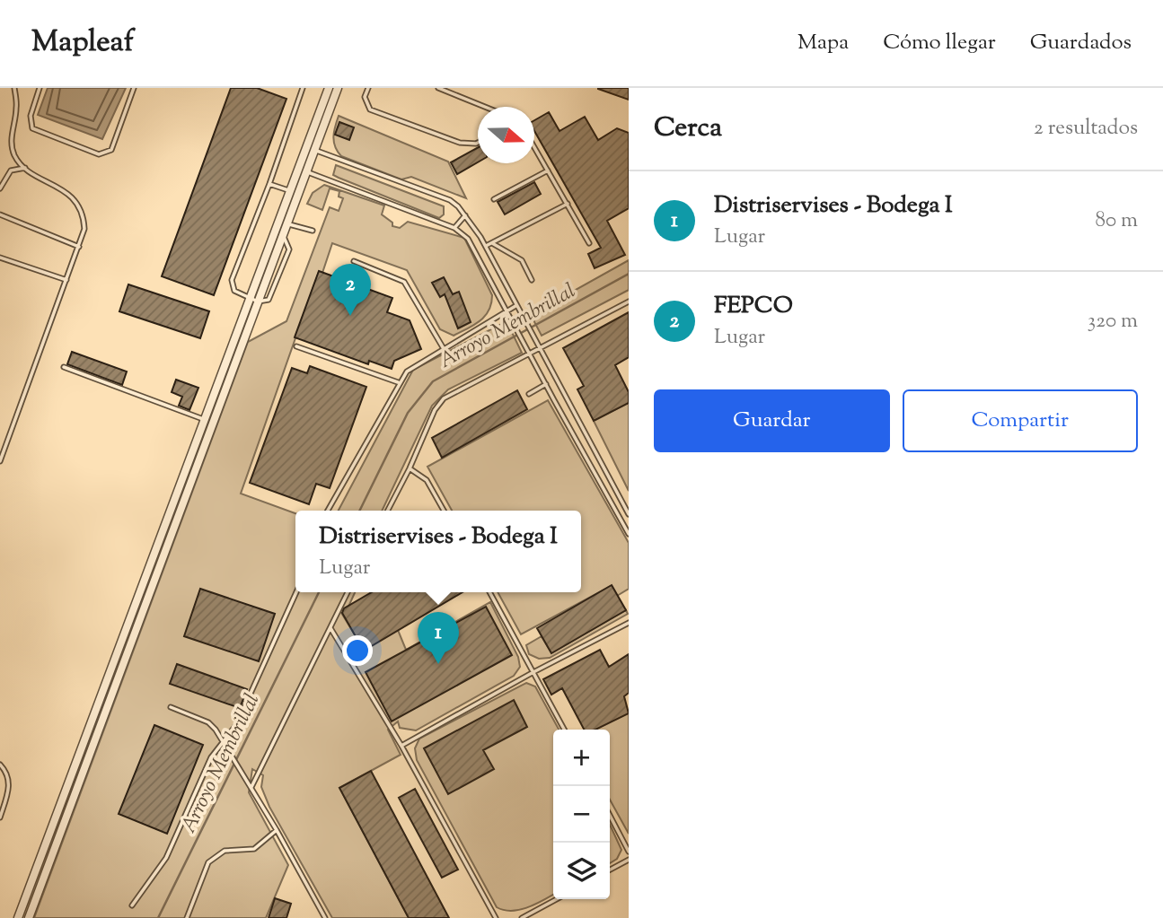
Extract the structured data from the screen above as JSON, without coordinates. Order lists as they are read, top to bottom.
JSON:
{
  "water": ["Arroyo Membrillal"],
  "north": "right",
  "page": {
    "header": "Mapleaf",
    "nav": ["Mapa", "Cómo llegar", "Guardados"],
    "heading": ["Cerca", "2 resultados"],
    "list": [
      {
        "mark": "1",
        "name": "Distriservises - Bodega I",
        "note": "Lugar",
        "value": "80 m"
      },
      {
        "mark": "2",
        "name": "FEPCO",
        "note": "Lugar",
        "value": "320 m"
      }
    ],
    "pins": ["2", "1"],
    "buttons": ["Guardar", "Compartir"],
    "popup": ["Distriservises - Bodega I", "Lugar"],
    "map_buttons": ["+", "−"]
  }
}
